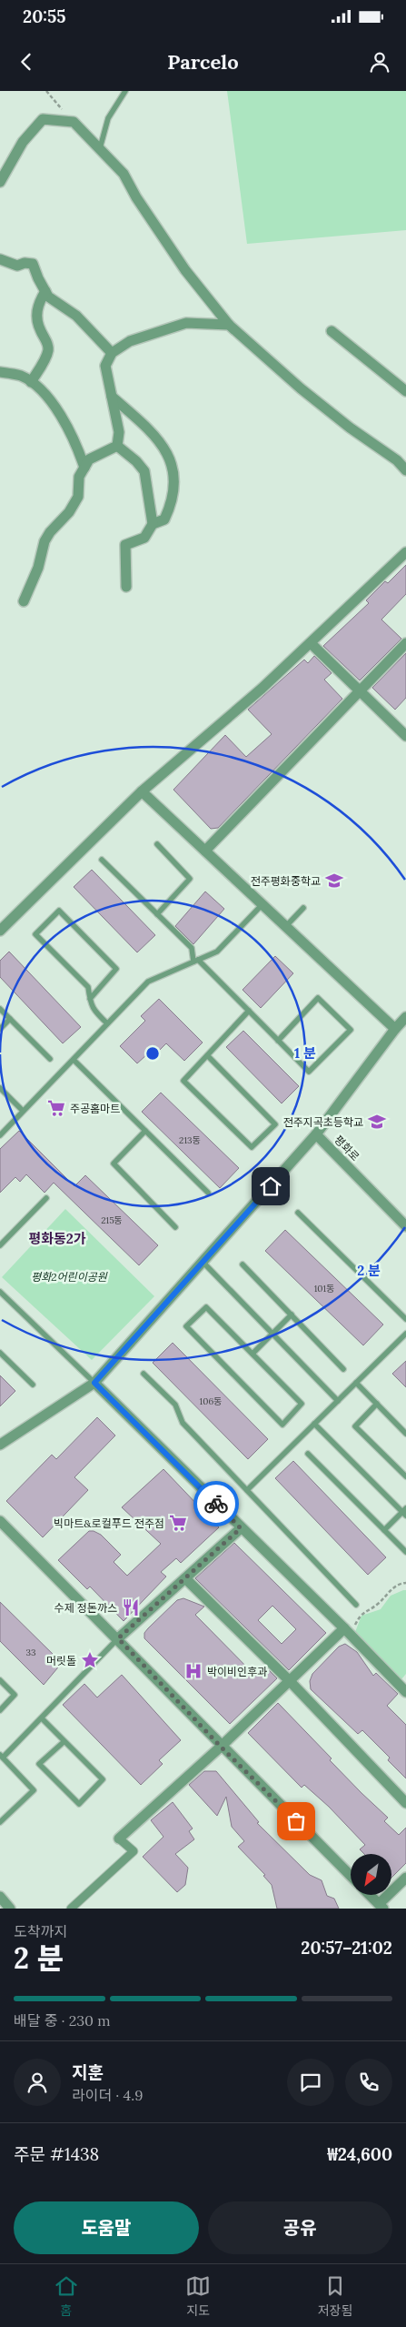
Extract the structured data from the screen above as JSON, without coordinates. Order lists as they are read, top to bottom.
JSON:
{
  "streets": {
    "street": ["평화로"]
  },
  "districts": ["평화동2가"],
  "parks": ["평화2어린이공원"],
  "places": {
    "school or university": ["전주평화중학교", "전주지곡초등학교"],
    "supermarket": ["주공홈마트", "빅마트&로컬푸드 전주점"],
    "restaurant": ["수제 정돈까스"],
    "place": ["머릿돌"],
    "hospital": ["박이비인후과"]
  },
  "house_numbers": [
    "213동",
    "215동",
    "101동",
    "106동",
    "33"
  ],
  "north": "bottom left",
  "page": {
    "status": "20:55",
    "header": "Parcelo",
    "heading": ["2 분", "도착까지", "20:57–21:02"],
    "panel": [
      "지훈",
      "라이더 · 4.9",
      "주문 #1438",
      "₩24,600"
    ],
    "bar": "배달 중 · 230 m",
    "buttons": ["도움말", "공유"],
    "tabs": ["홈", "지도", "저장됨"]
  },
  "rings": ["1 분", "2 분"]
}
